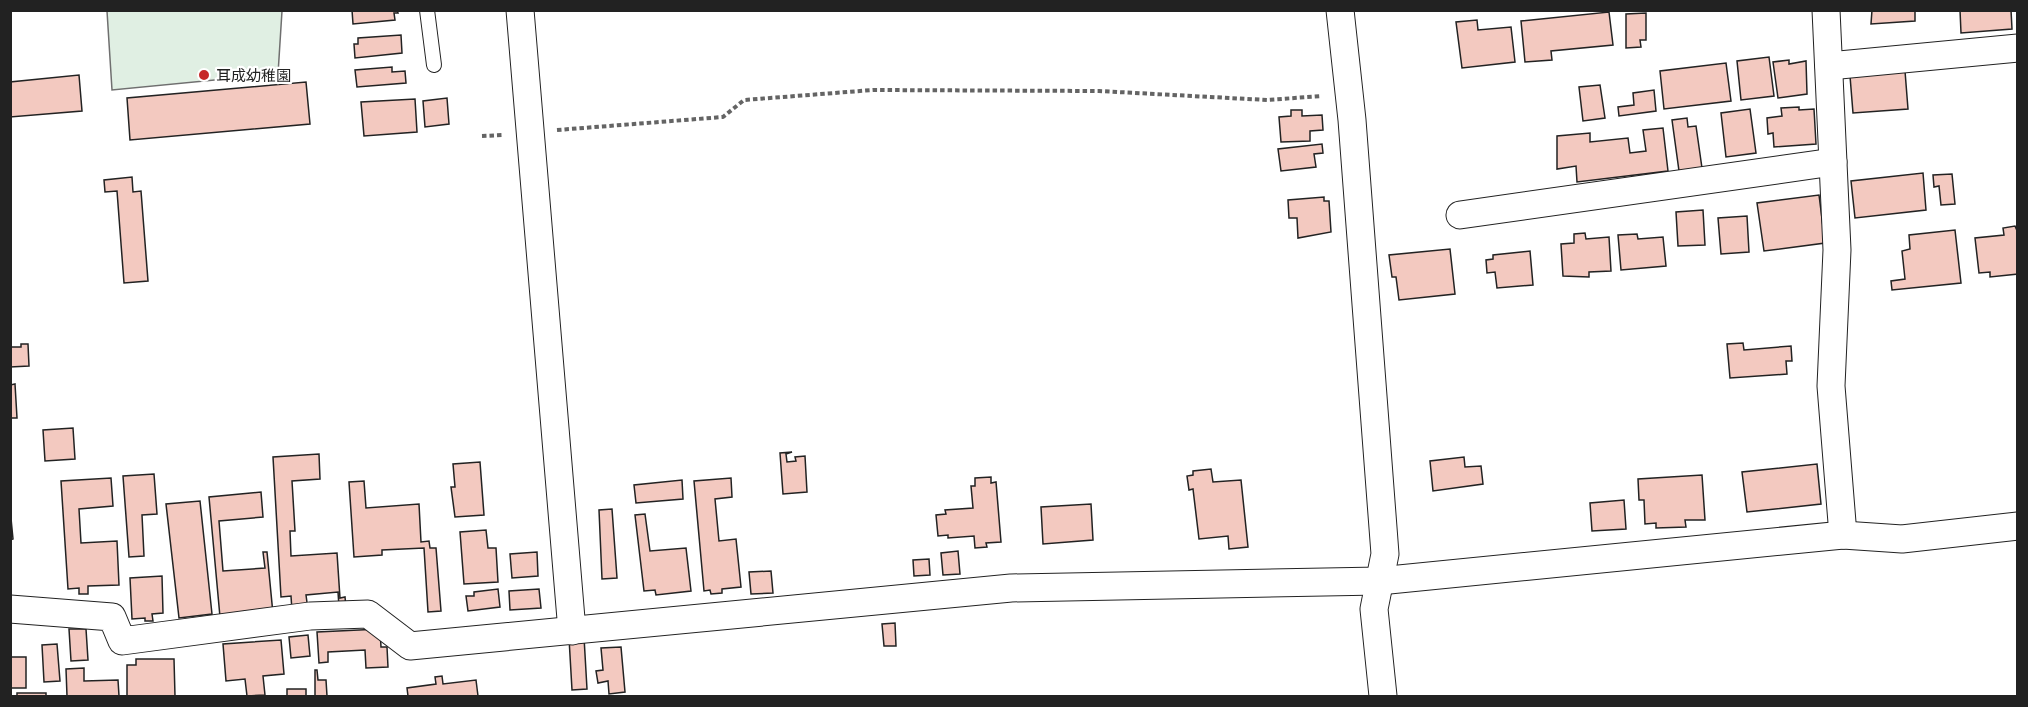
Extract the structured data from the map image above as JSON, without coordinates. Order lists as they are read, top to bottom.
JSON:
{
  "places": ["耳成幼稚園"]
}
